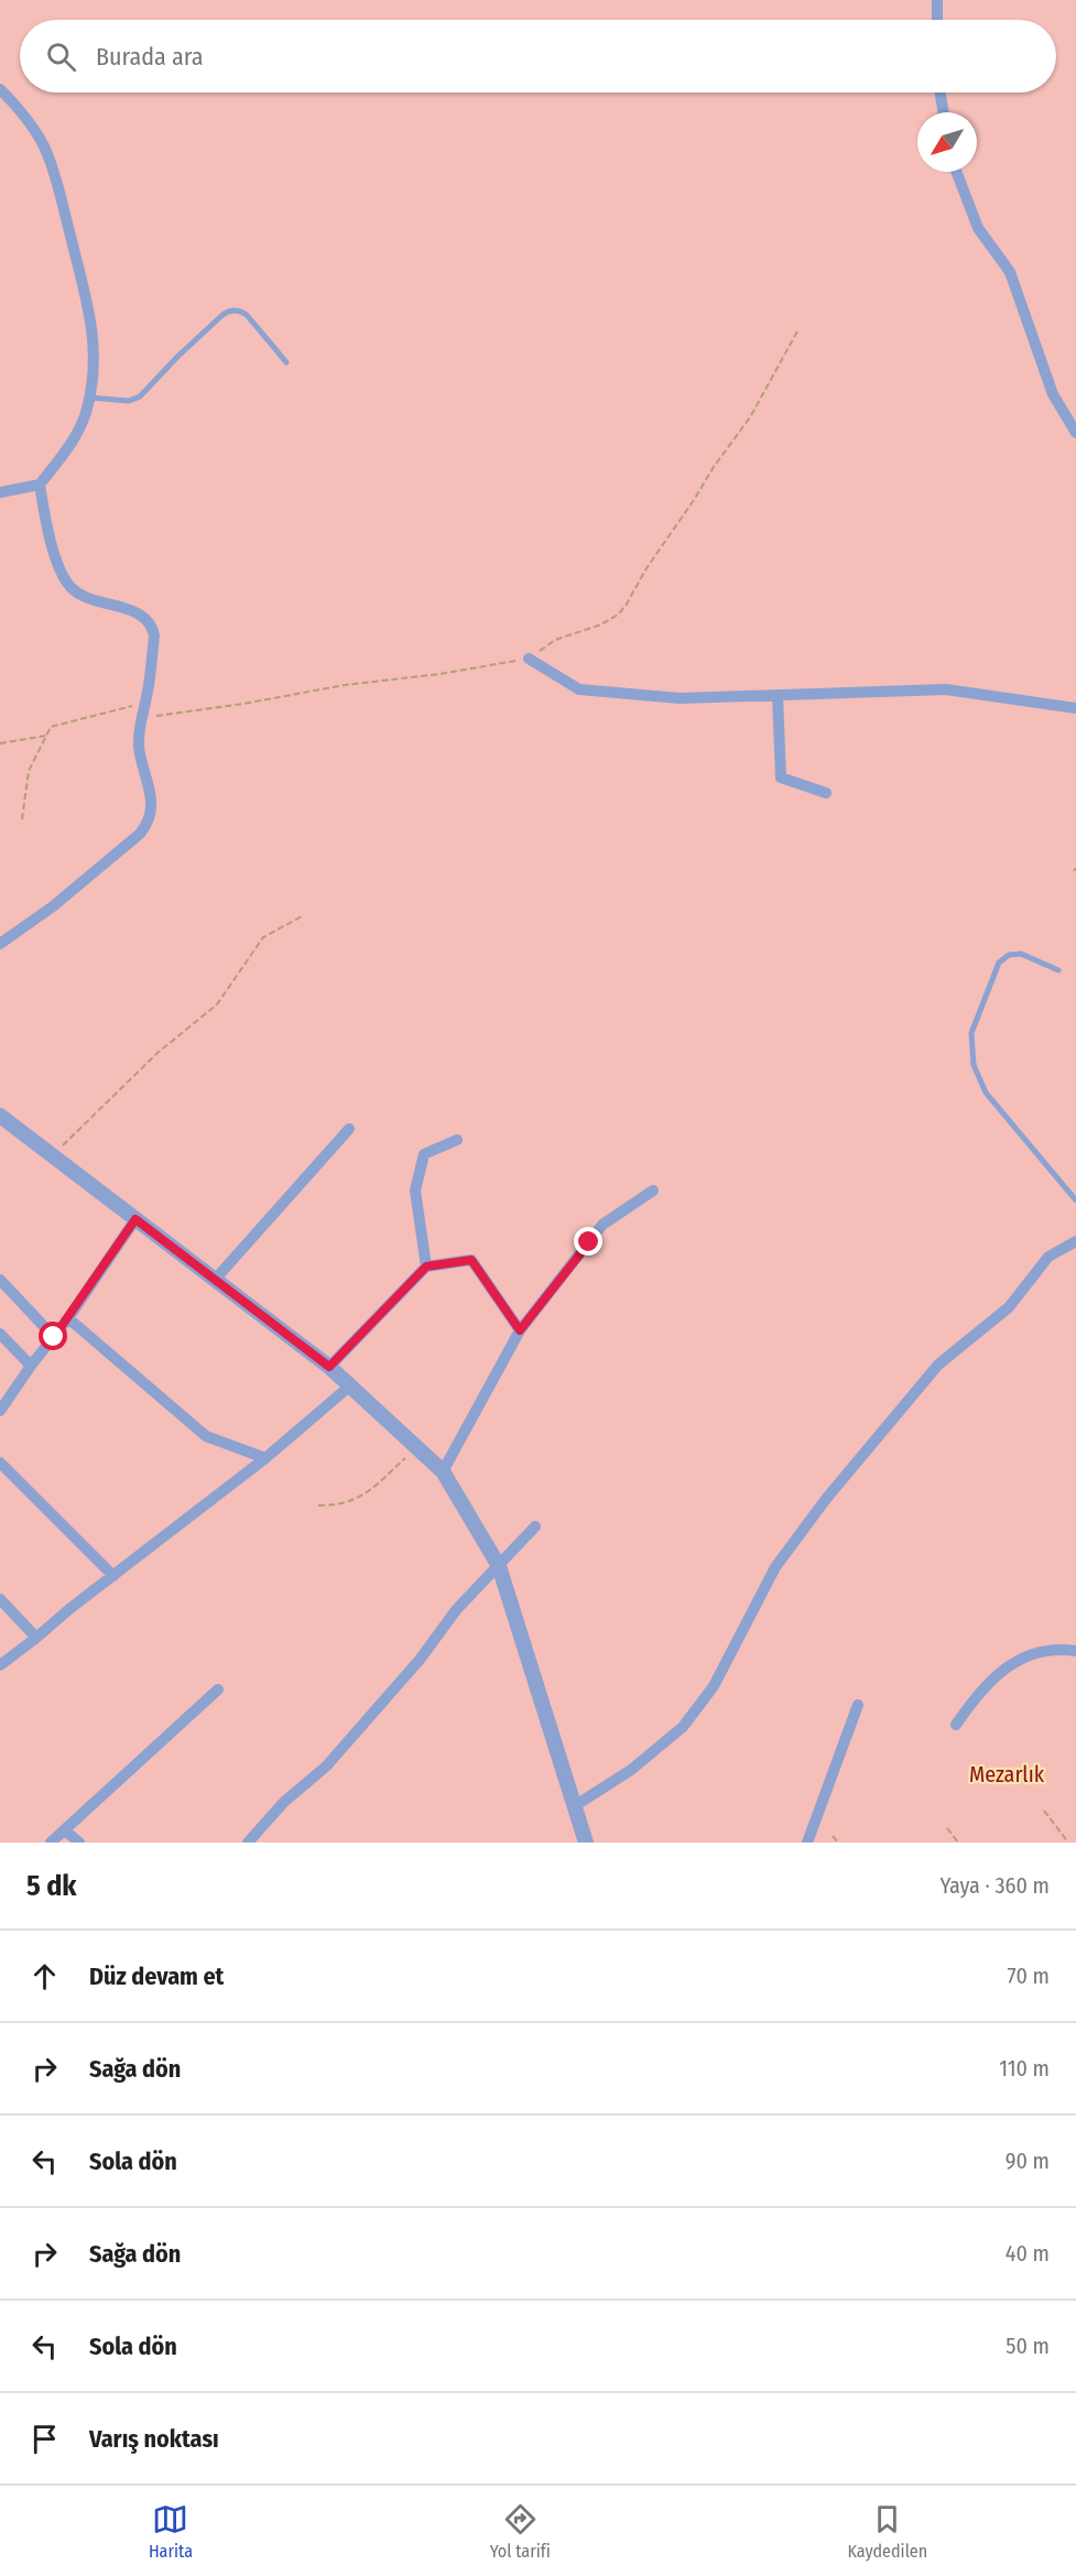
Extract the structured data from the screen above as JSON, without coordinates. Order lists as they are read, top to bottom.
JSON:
{
  "parks": ["Mezarlık"],
  "north": "bottom left",
  "page": {
    "search": "Burada ara",
    "heading": ["5 dk", "Yaya · 360 m"],
    "list": [
      ["Düz devam et", "70 m"],
      ["Sağa dön", "110 m"],
      ["Sola dön", "90 m"],
      ["Sağa dön", "40 m"],
      ["Sola dön", "50 m"],
      "Varış noktası"
    ],
    "nav": ["Harita", "Yol tarifi", "Kaydedilen"]
  }
}
